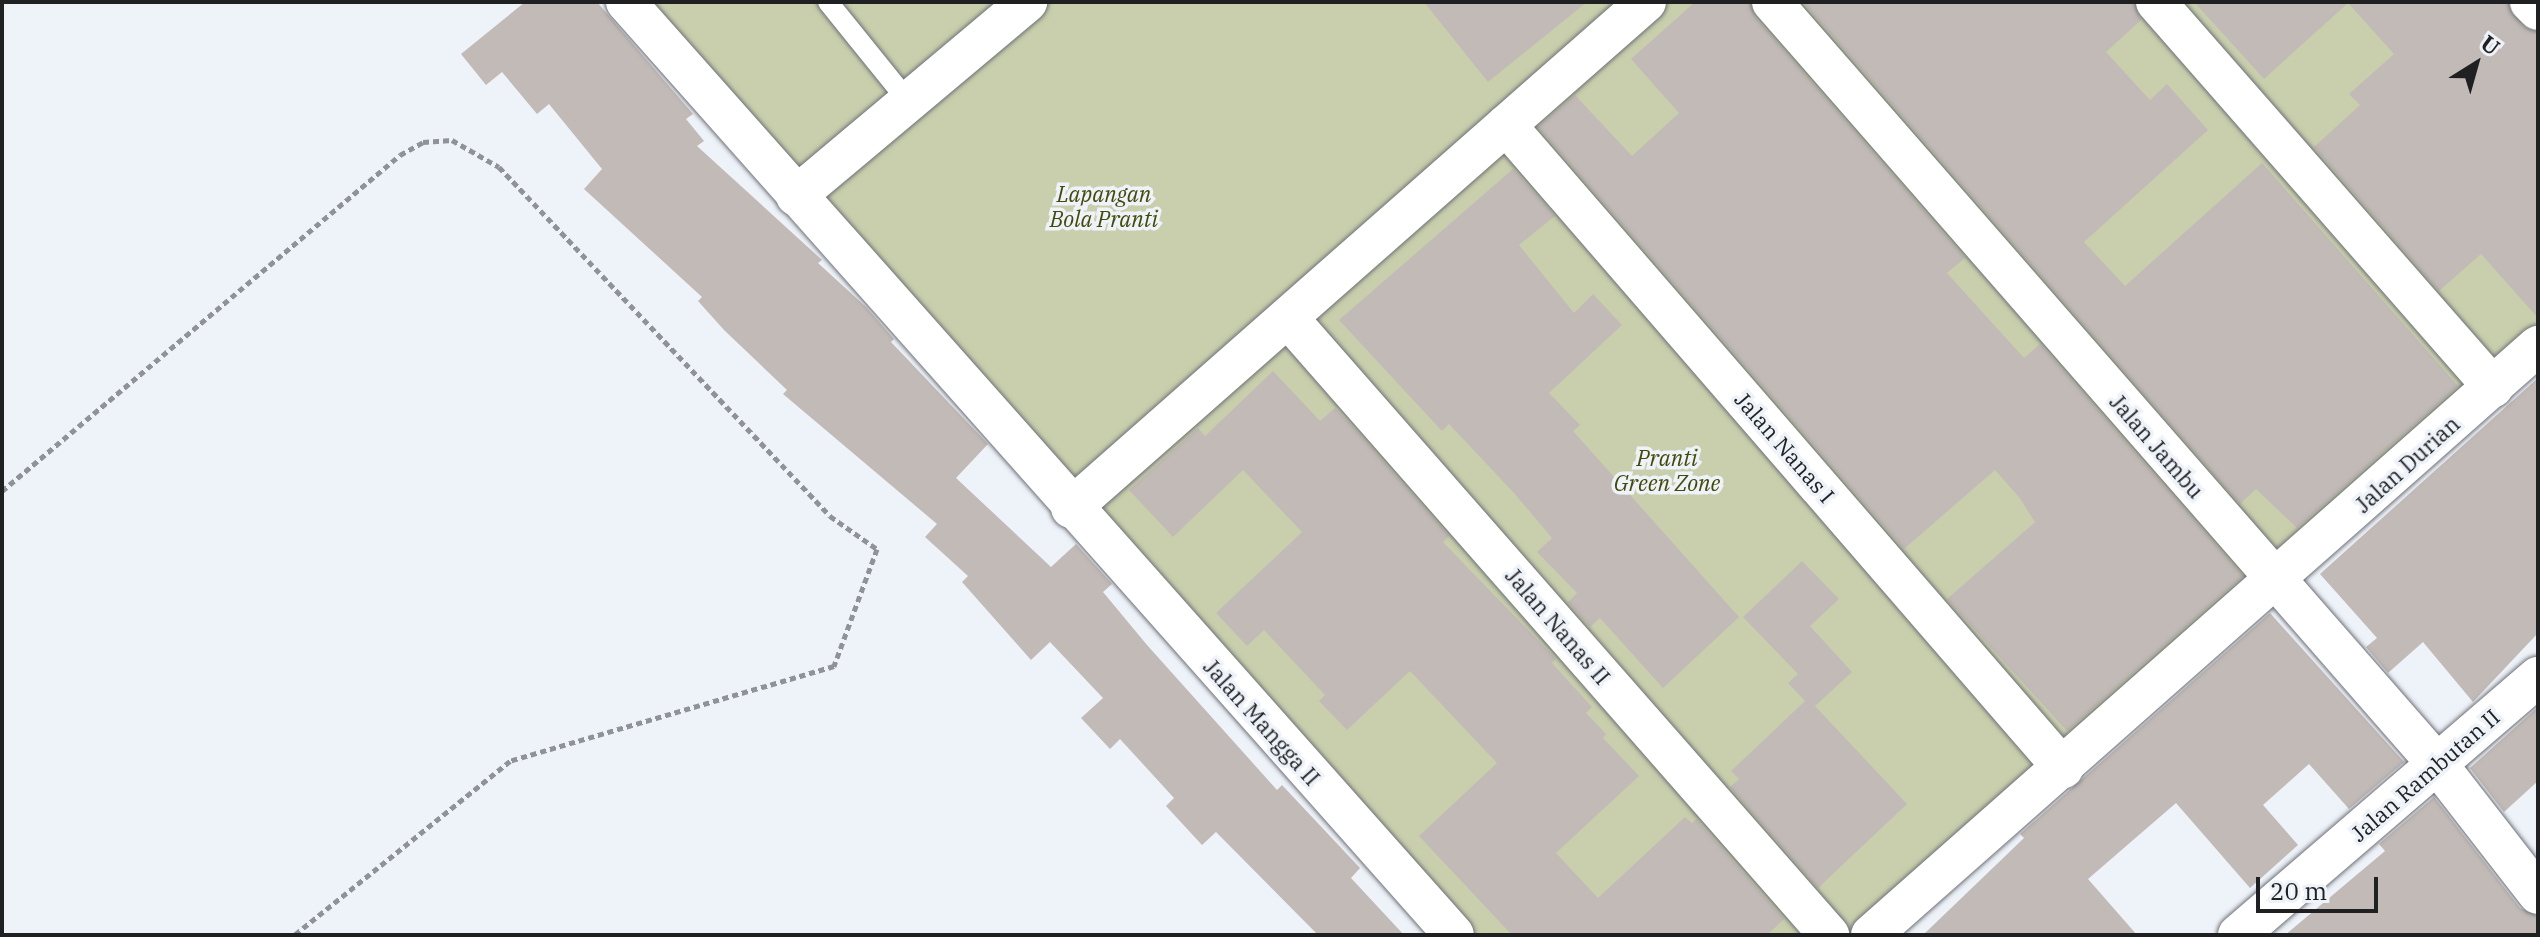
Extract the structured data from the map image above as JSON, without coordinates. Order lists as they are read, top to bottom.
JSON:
{
  "streets": {
    "street": [
      "Jalan Jambu",
      "Jalan Nanas I",
      "Jalan Durian",
      "Jalan Nanas II",
      "Jalan Mangga II",
      "Jalan Rambutan II"
    ]
  },
  "crossings": [
    ["Jalan Jambu", "Jalan Durian"],
    ["Jalan Jambu", "Jalan Rambutan II"],
    ["Jalan Nanas I", "Jalan Durian"]
  ],
  "parks": ["Lapangan Bola Pranti", "Pranti Green Zone"],
  "scale_bar": "20 m",
  "north": "top right"
}
